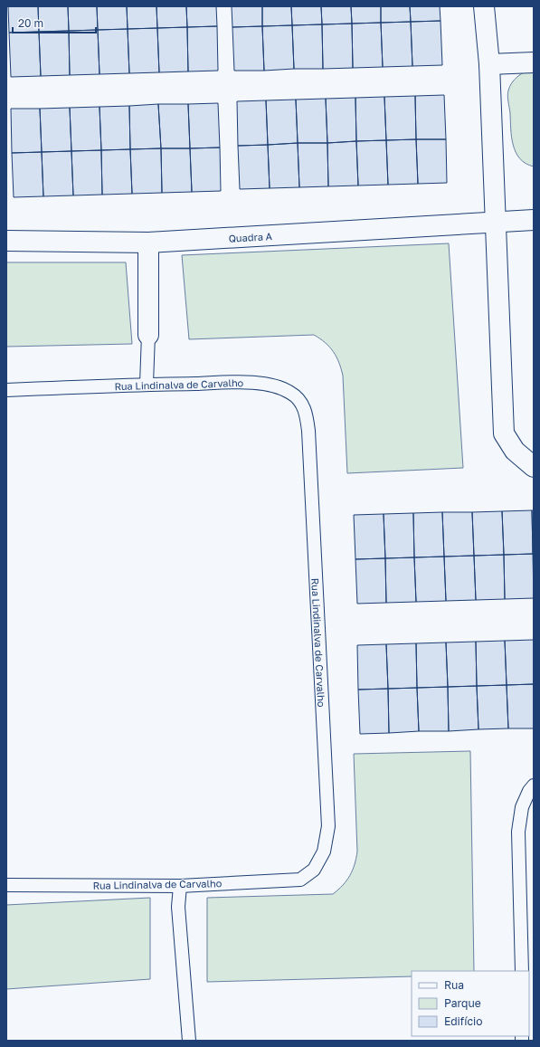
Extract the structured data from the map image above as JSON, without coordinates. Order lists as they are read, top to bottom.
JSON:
{
  "streets": {
    "street": ["Quadra A"],
    "lane": ["Rua Lindinalva de Carvalho"]
  },
  "legend": ["Rua", "Parque", "Edifício"],
  "scale_bar": "20 m"
}
